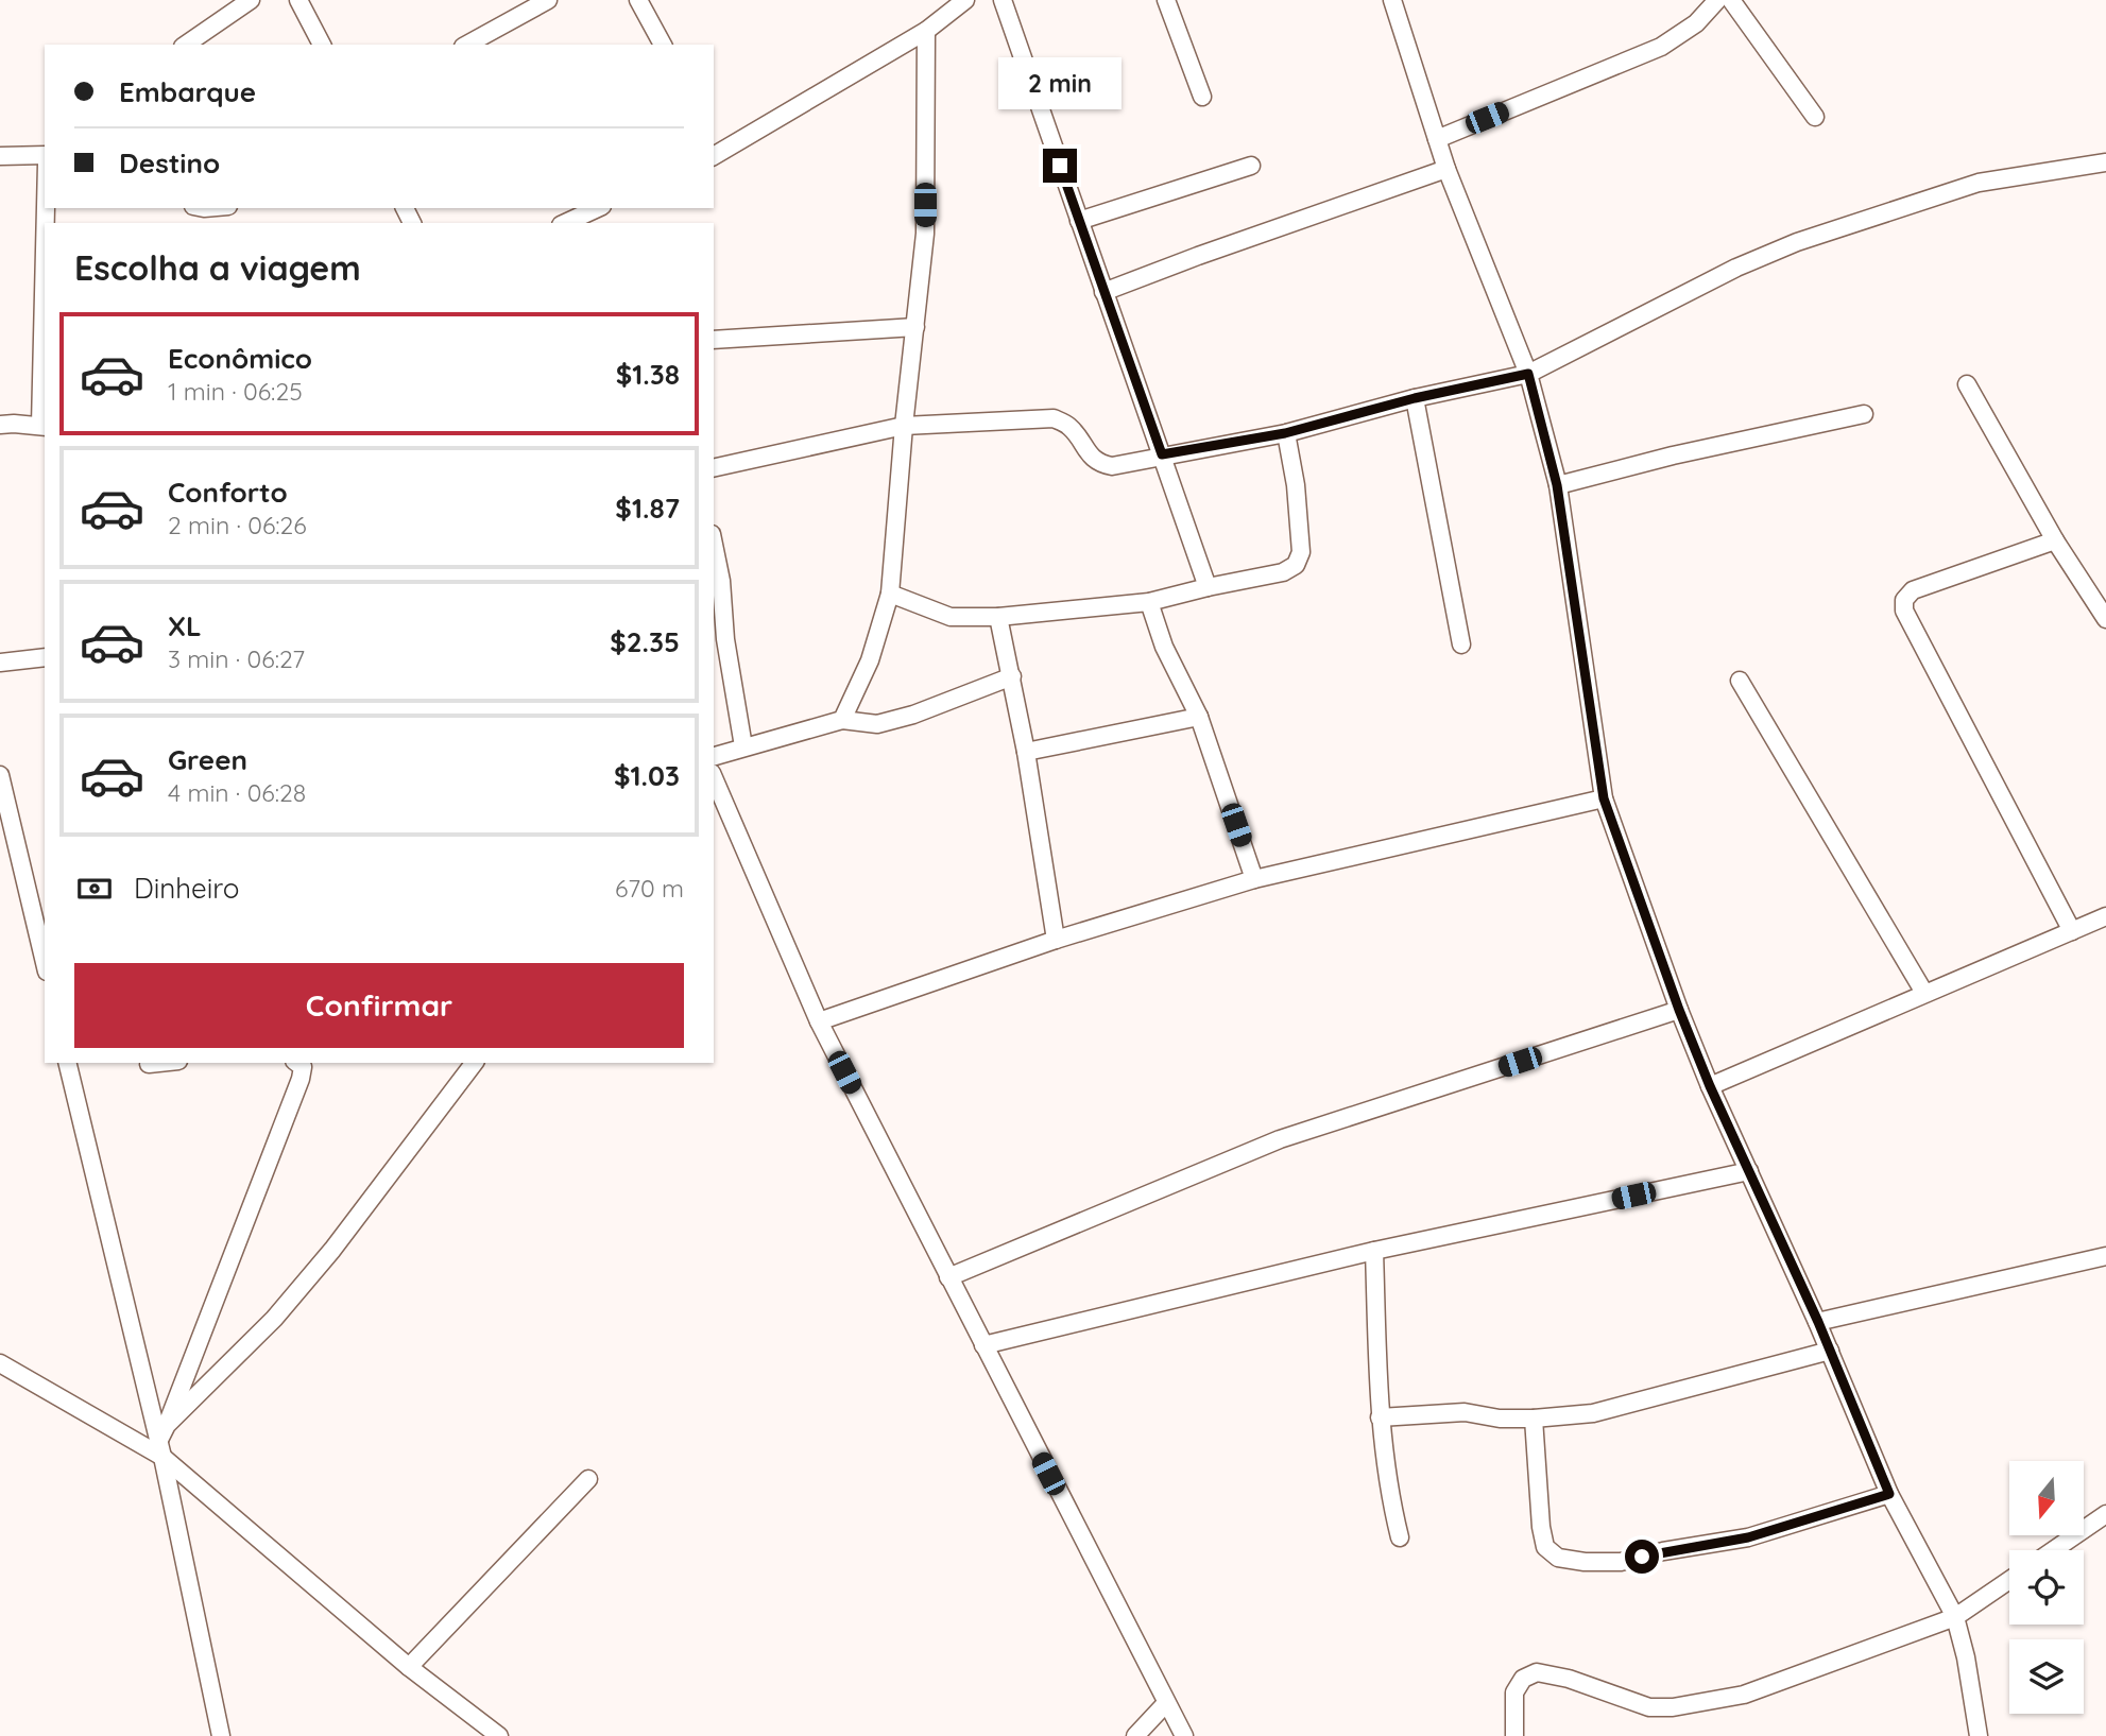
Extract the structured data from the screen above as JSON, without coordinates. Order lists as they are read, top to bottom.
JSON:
{
  "north": "bottom",
  "page": {
    "banner": ["Embarque", "Destino"],
    "bubble": "2 min",
    "heading": "Escolha a viagem",
    "list": [
      {
        "name": "Econômico",
        "note": "1 min · 06:25",
        "value": "$1.38"
      },
      {
        "name": "Conforto",
        "note": "2 min · 06:26",
        "value": "$1.87"
      },
      {
        "name": "XL",
        "note": "3 min · 06:27",
        "value": "$2.35"
      },
      {
        "name": "Green",
        "note": "4 min · 06:28",
        "value": "$1.03"
      }
    ],
    "pay": ["Dinheiro", "670 m"],
    "buttons": "Confirmar"
  }
}
